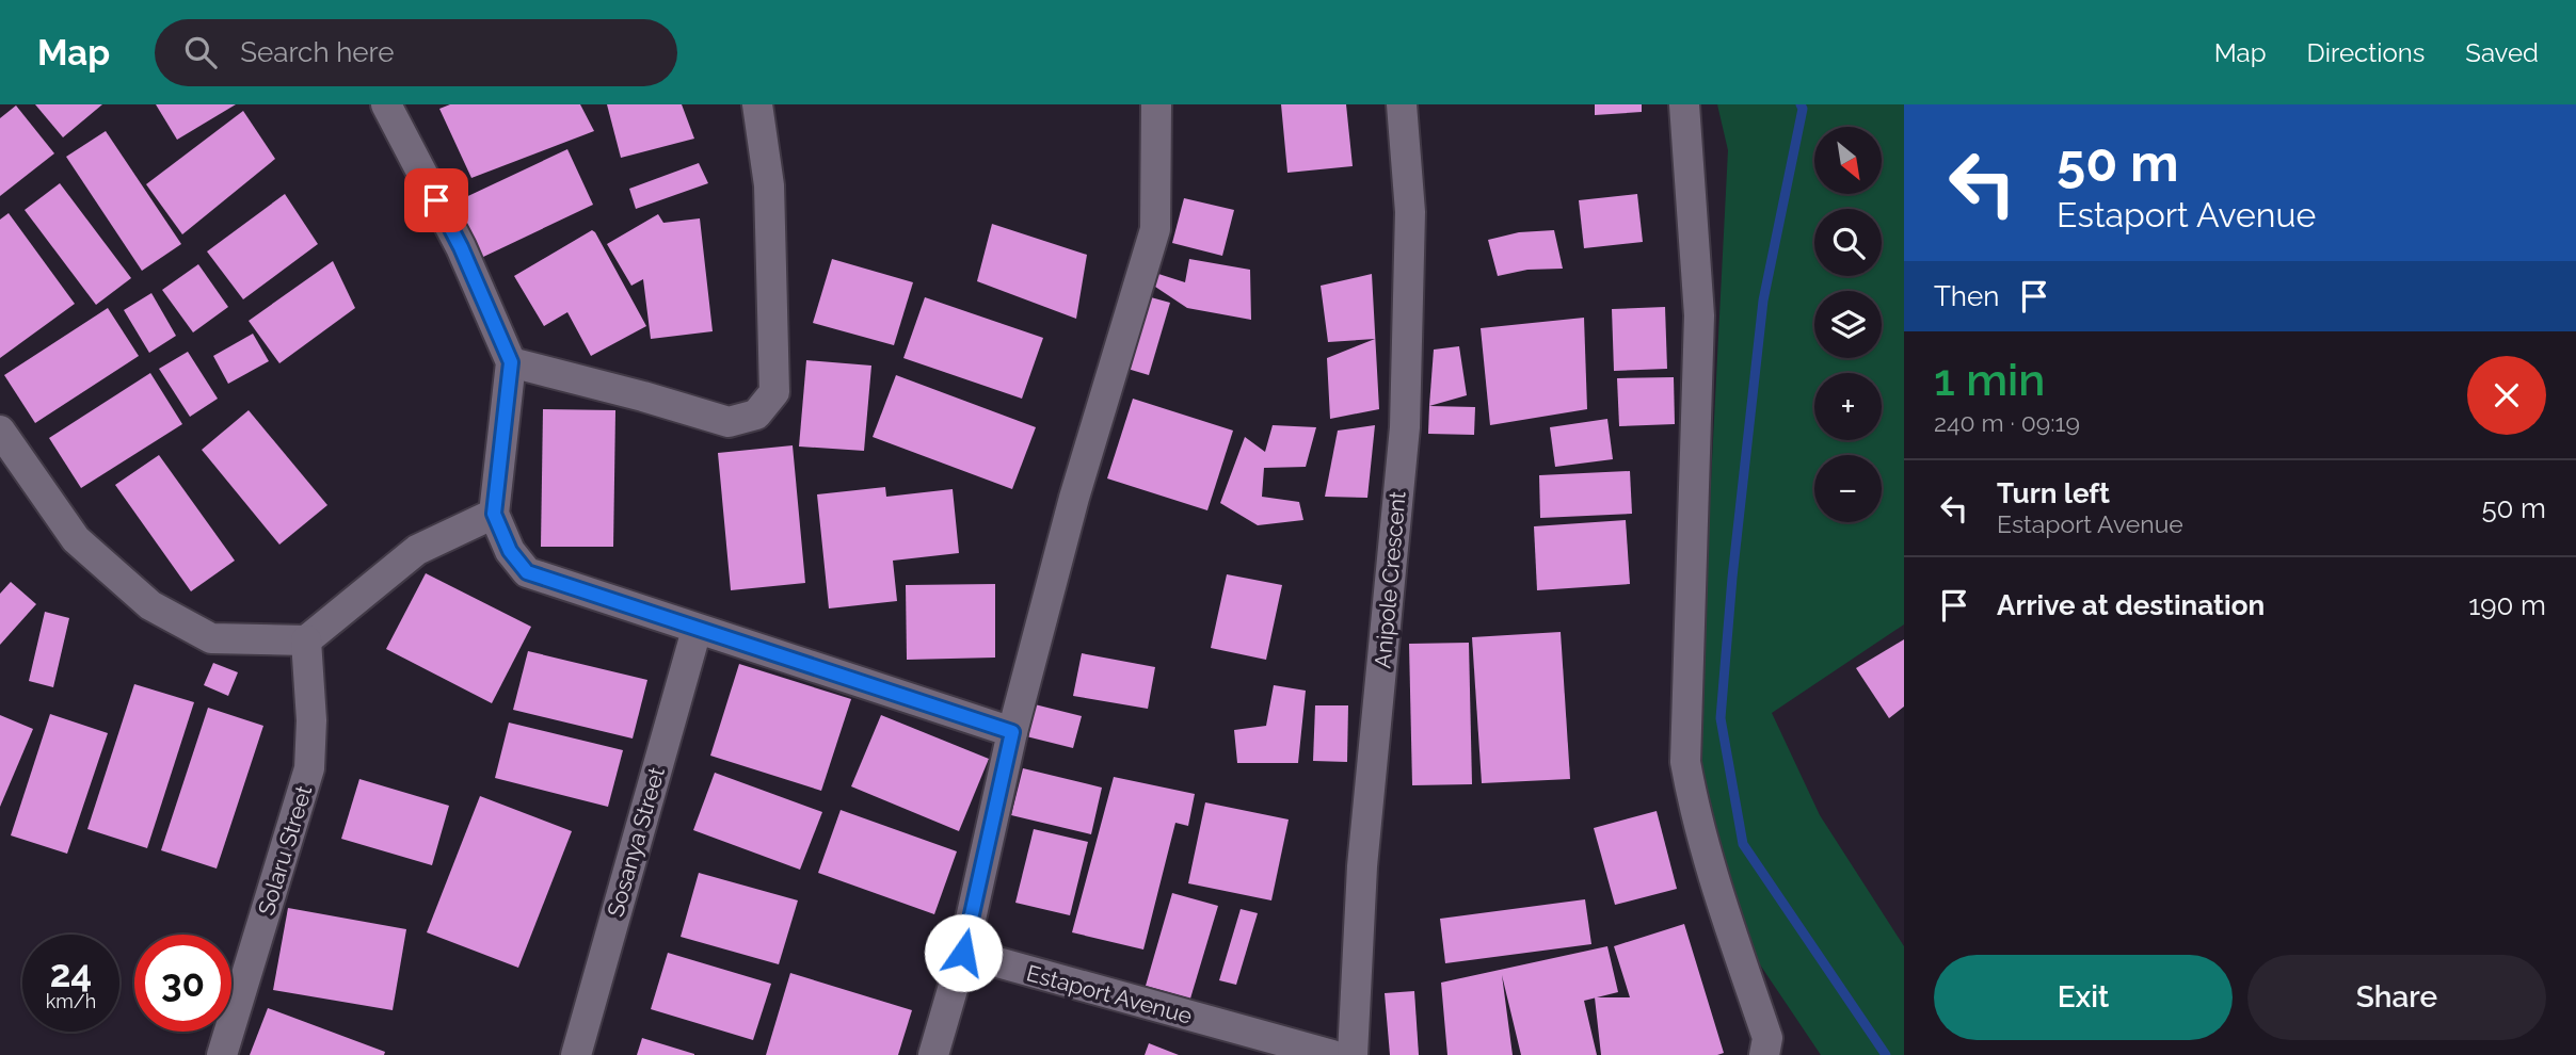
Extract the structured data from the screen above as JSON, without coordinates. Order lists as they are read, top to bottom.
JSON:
{
  "streets": {
    "street": [
      "Anipole Crescent",
      "Sosanya Street",
      "Solaru Street",
      "Estaport Avenue"
    ]
  },
  "north": "bottom right",
  "page": {
    "header": "Map",
    "search": "Search here",
    "nav": ["Map", "Directions", "Saved"],
    "turn": ["50 m", "Estaport Avenue"],
    "map_buttons": ["+", "−"],
    "then": "Then",
    "heading": ["1 min", "240 m · 09:19"],
    "list": [
      {
        "name": "Turn left",
        "note": "Estaport Avenue",
        "value": "50 m"
      },
      {
        "name": "Arrive at destination",
        "value": "190 m"
      }
    ],
    "speed": "24 km/h",
    "limit": "30",
    "buttons": ["Exit", "Share"]
  }
}
